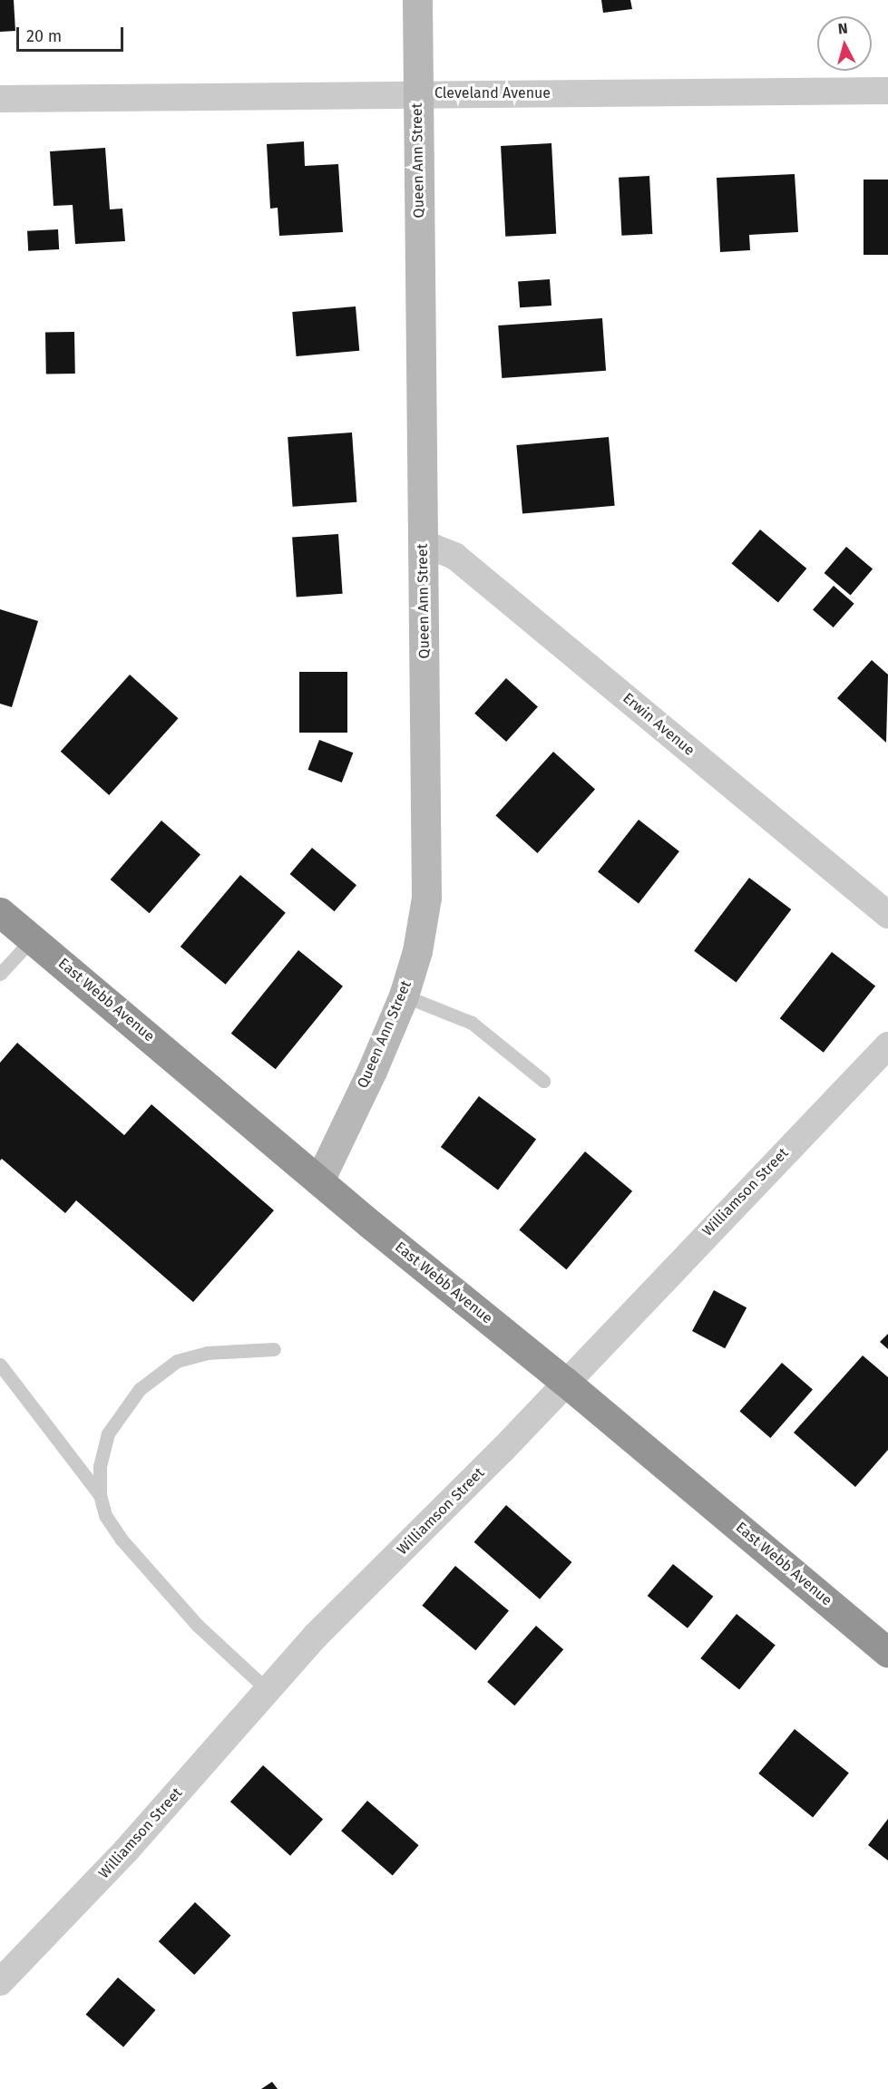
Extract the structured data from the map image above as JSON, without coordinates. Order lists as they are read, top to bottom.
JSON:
{
  "streets": {
    "highway": ["East Webb Avenue"],
    "street": [
      "Cleveland Avenue",
      "Queen Ann Street",
      "Erwin Avenue",
      "Williamson Street"
    ]
  },
  "crossings": [
    ["Cleveland Avenue", "Queen Ann Street"],
    ["Queen Ann Street", "Erwin Avenue"],
    ["Queen Ann Street", "East Webb Avenue"],
    ["East Webb Avenue", "Williamson Street"]
  ],
  "scale_bar": "20 m",
  "north": "top"
}
